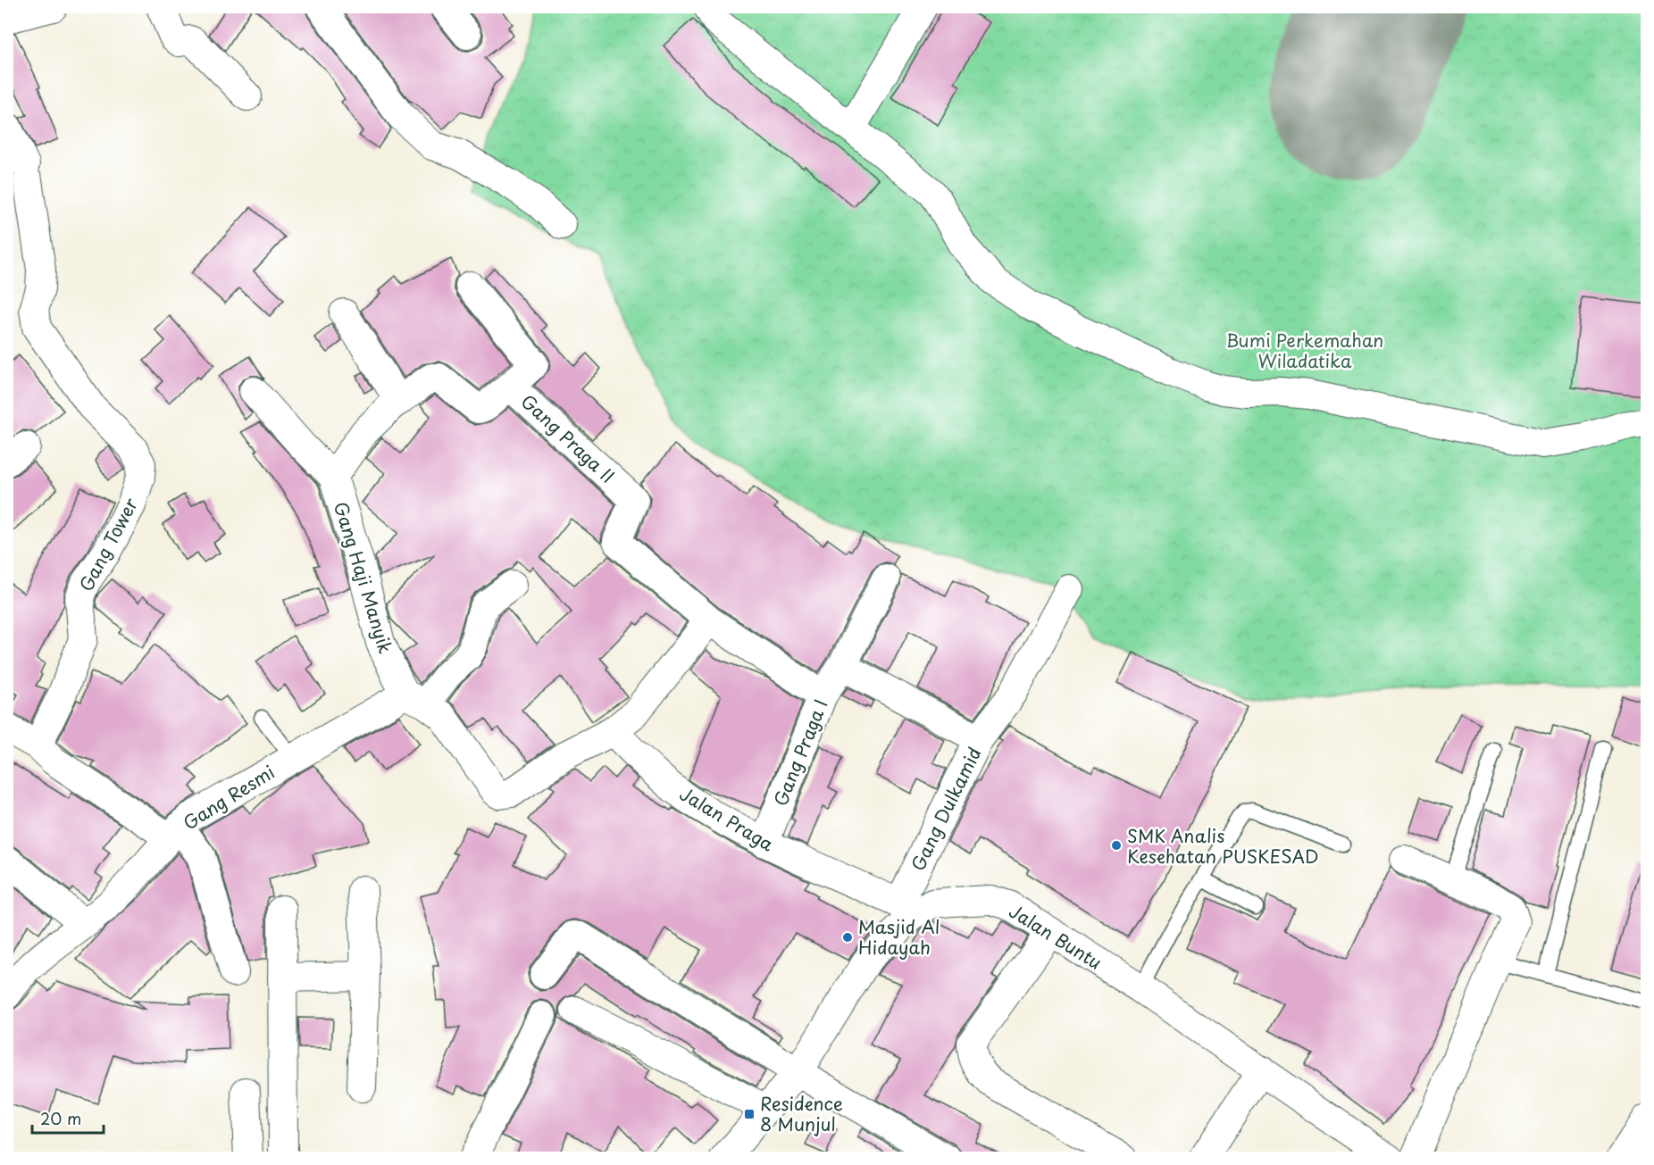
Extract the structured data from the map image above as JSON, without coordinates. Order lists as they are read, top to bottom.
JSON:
{
  "streets": {
    "street": [
      "Gang Praga II",
      "Gang Tower",
      "Gang Haji Manyik",
      "Gang Praga I",
      "Gang Resmi",
      "Gang Dulkamid",
      "Jalan Praga",
      "Jalan Buntu"
    ]
  },
  "crossings": [
    ["Gang Praga II", "Gang Haji Manyik"],
    ["Gang Haji Manyik", "Gang Resmi"],
    ["Gang Haji Manyik", "Jalan Praga"],
    ["Gang Praga I", "Gang Dulkamid"],
    ["Gang Praga I", "Jalan Praga"],
    ["Gang Dulkamid", "Jalan Praga"],
    ["Gang Dulkamid", "Jalan Buntu"],
    ["Jalan Praga", "Jalan Buntu"]
  ],
  "parks": ["Bumi Perkemahan Wiladatika"],
  "places": {
    "other": ["SMK Analis Kesehatan PUSKESAD", "Masjid Al Hidayah"],
    "transit": ["Residence 8 Munjul"]
  },
  "scale_bar": "20 m"
}
